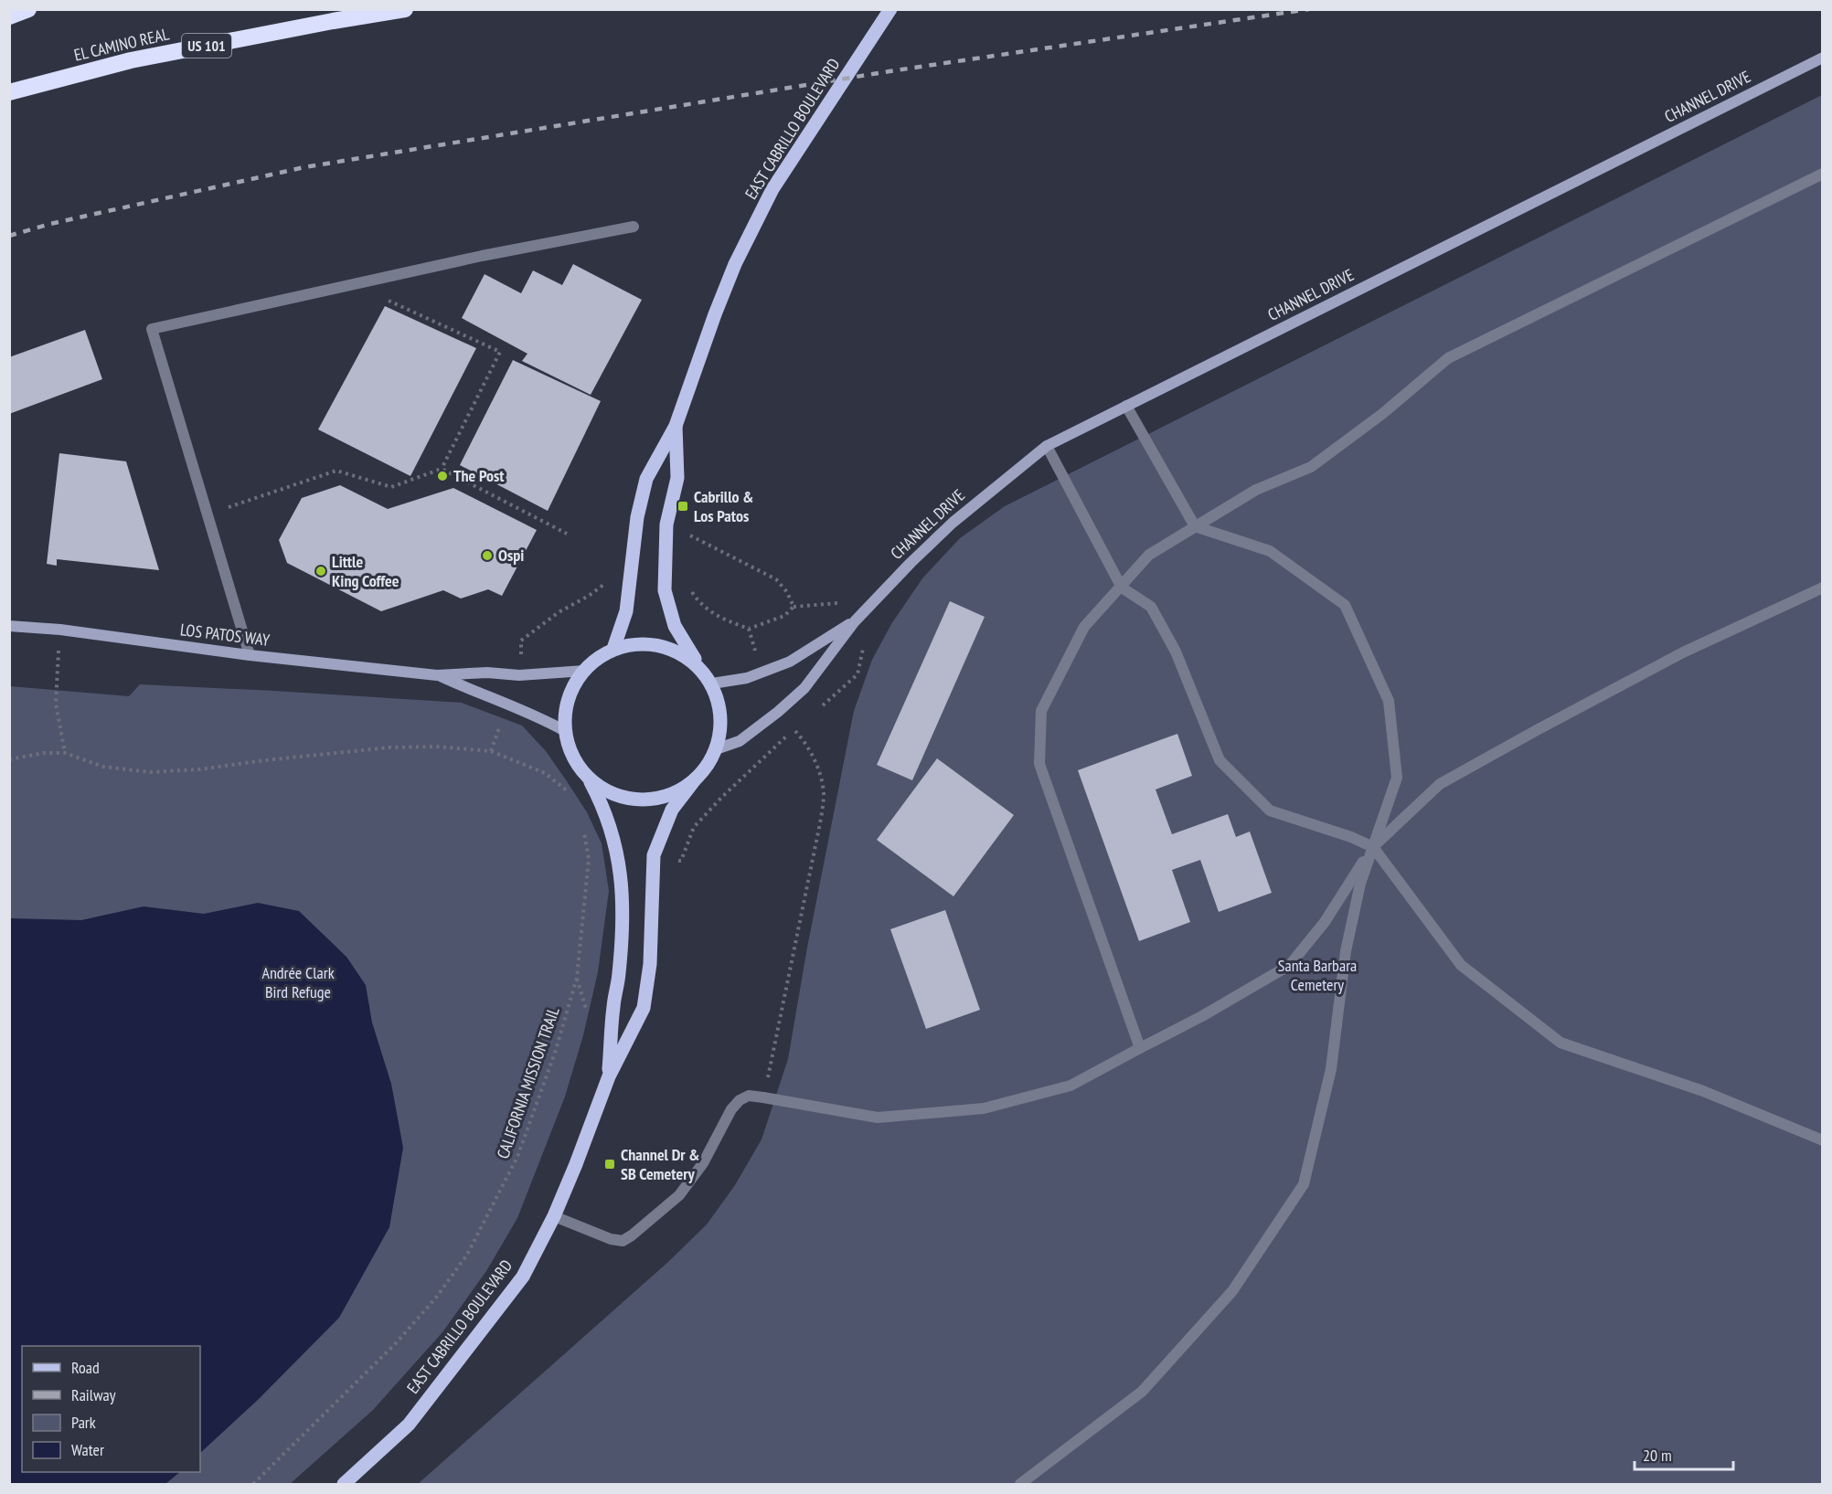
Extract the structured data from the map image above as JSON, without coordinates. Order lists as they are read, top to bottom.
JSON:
{
  "streets": {
    "highway": ["EL CAMINO REAL", "US 101"],
    "main road": ["EAST CABRILLO BOULEVARD"],
    "street": ["CHANNEL DRIVE", "LOS PATOS WAY"],
    "path": ["CALIFORNIA MISSION TRAIL"]
  },
  "crossings": [
    ["CHANNEL DRIVE", "EAST CABRILLO BOULEVARD"],
    ["CHANNEL DRIVE", "LOS PATOS WAY"],
    ["EAST CABRILLO BOULEVARD", "LOS PATOS WAY"]
  ],
  "parks": ["Santa Barbara Cemetery", "Andrée Clark Bird Refuge"],
  "places": {
    "other": ["The Post", "Ospi", "Little King Coffee"],
    "transit": ["Cabrillo & Los Patos", "Channel Dr & SB Cemetery"]
  },
  "legend": [
    "Road",
    "Railway",
    "Park",
    "Water"
  ],
  "scale_bar": "20 m"
}
